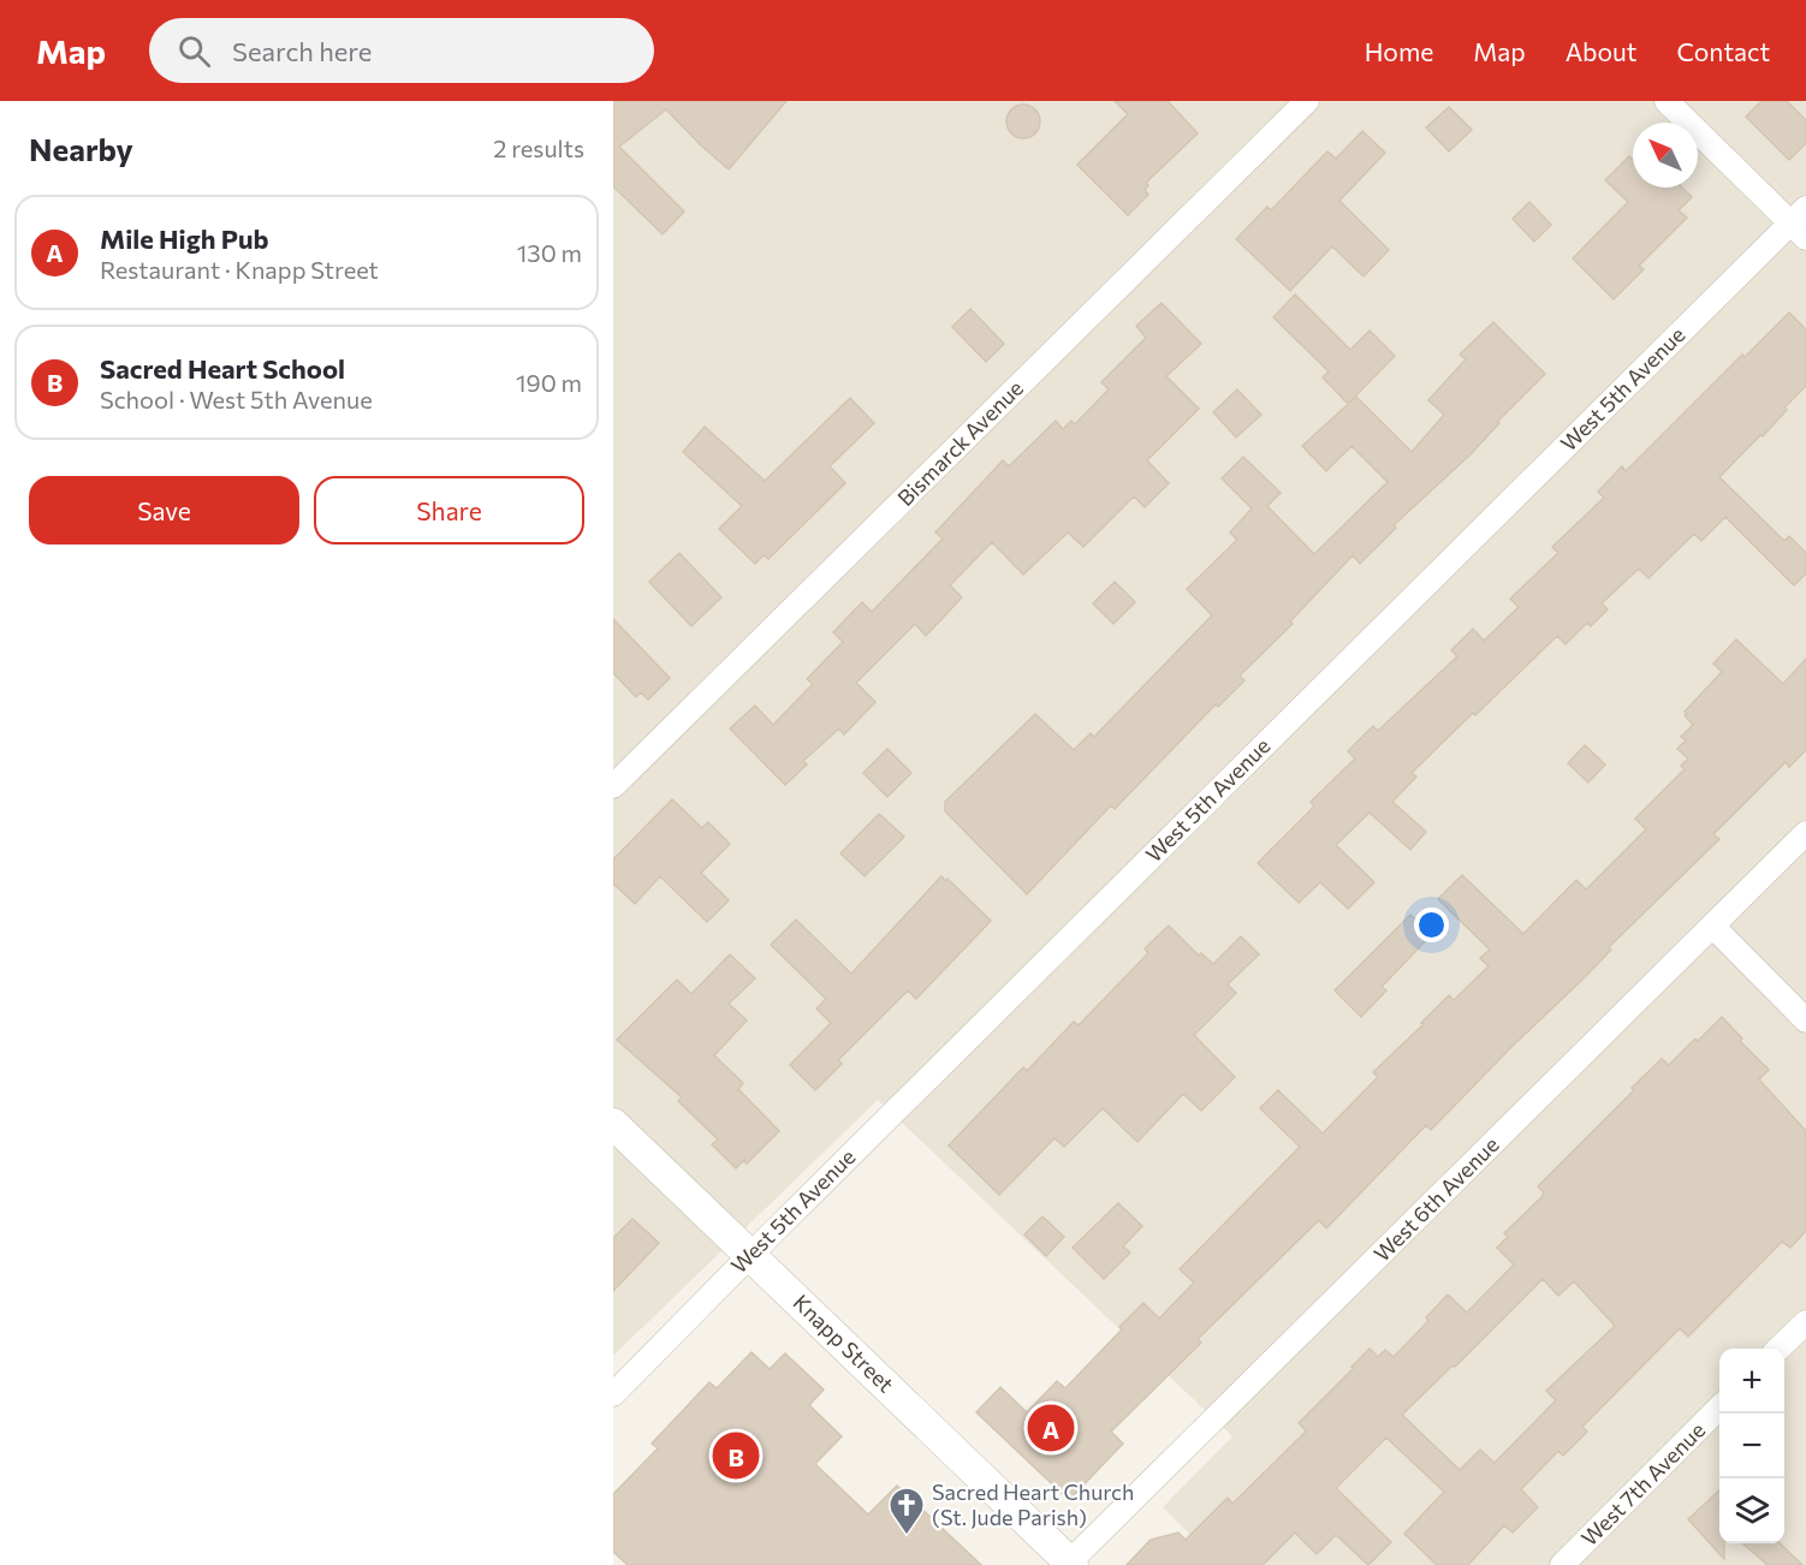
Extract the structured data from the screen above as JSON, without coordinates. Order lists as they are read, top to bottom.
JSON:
{
  "streets": {
    "street": [
      "West 5th Avenue",
      "Bismarck Avenue",
      "West 6th Avenue",
      "Knapp Street",
      "West 7th Avenue"
    ]
  },
  "crossings": [
    ["West 5th Avenue", "Knapp Street"],
    ["West 6th Avenue", "Knapp Street"]
  ],
  "places": {
    "church": ["Sacred Heart Church (St. Jude Parish)"]
  },
  "north": "top left",
  "page": {
    "header": "Map",
    "search": "Search here",
    "nav": [
      "Home",
      "Map",
      "About",
      "Contact"
    ],
    "heading": ["Nearby", "2 results"],
    "list": [
      {
        "mark": "A",
        "name": "Mile High Pub",
        "note": "Restaurant · Knapp Street",
        "value": "130 m"
      },
      {
        "mark": "B",
        "name": "Sacred Heart School",
        "note": "School · West 5th Avenue",
        "value": "190 m"
      }
    ],
    "buttons": ["Save", "Share"],
    "map_buttons": ["+", "−"],
    "pins": ["A", "B"]
  }
}
